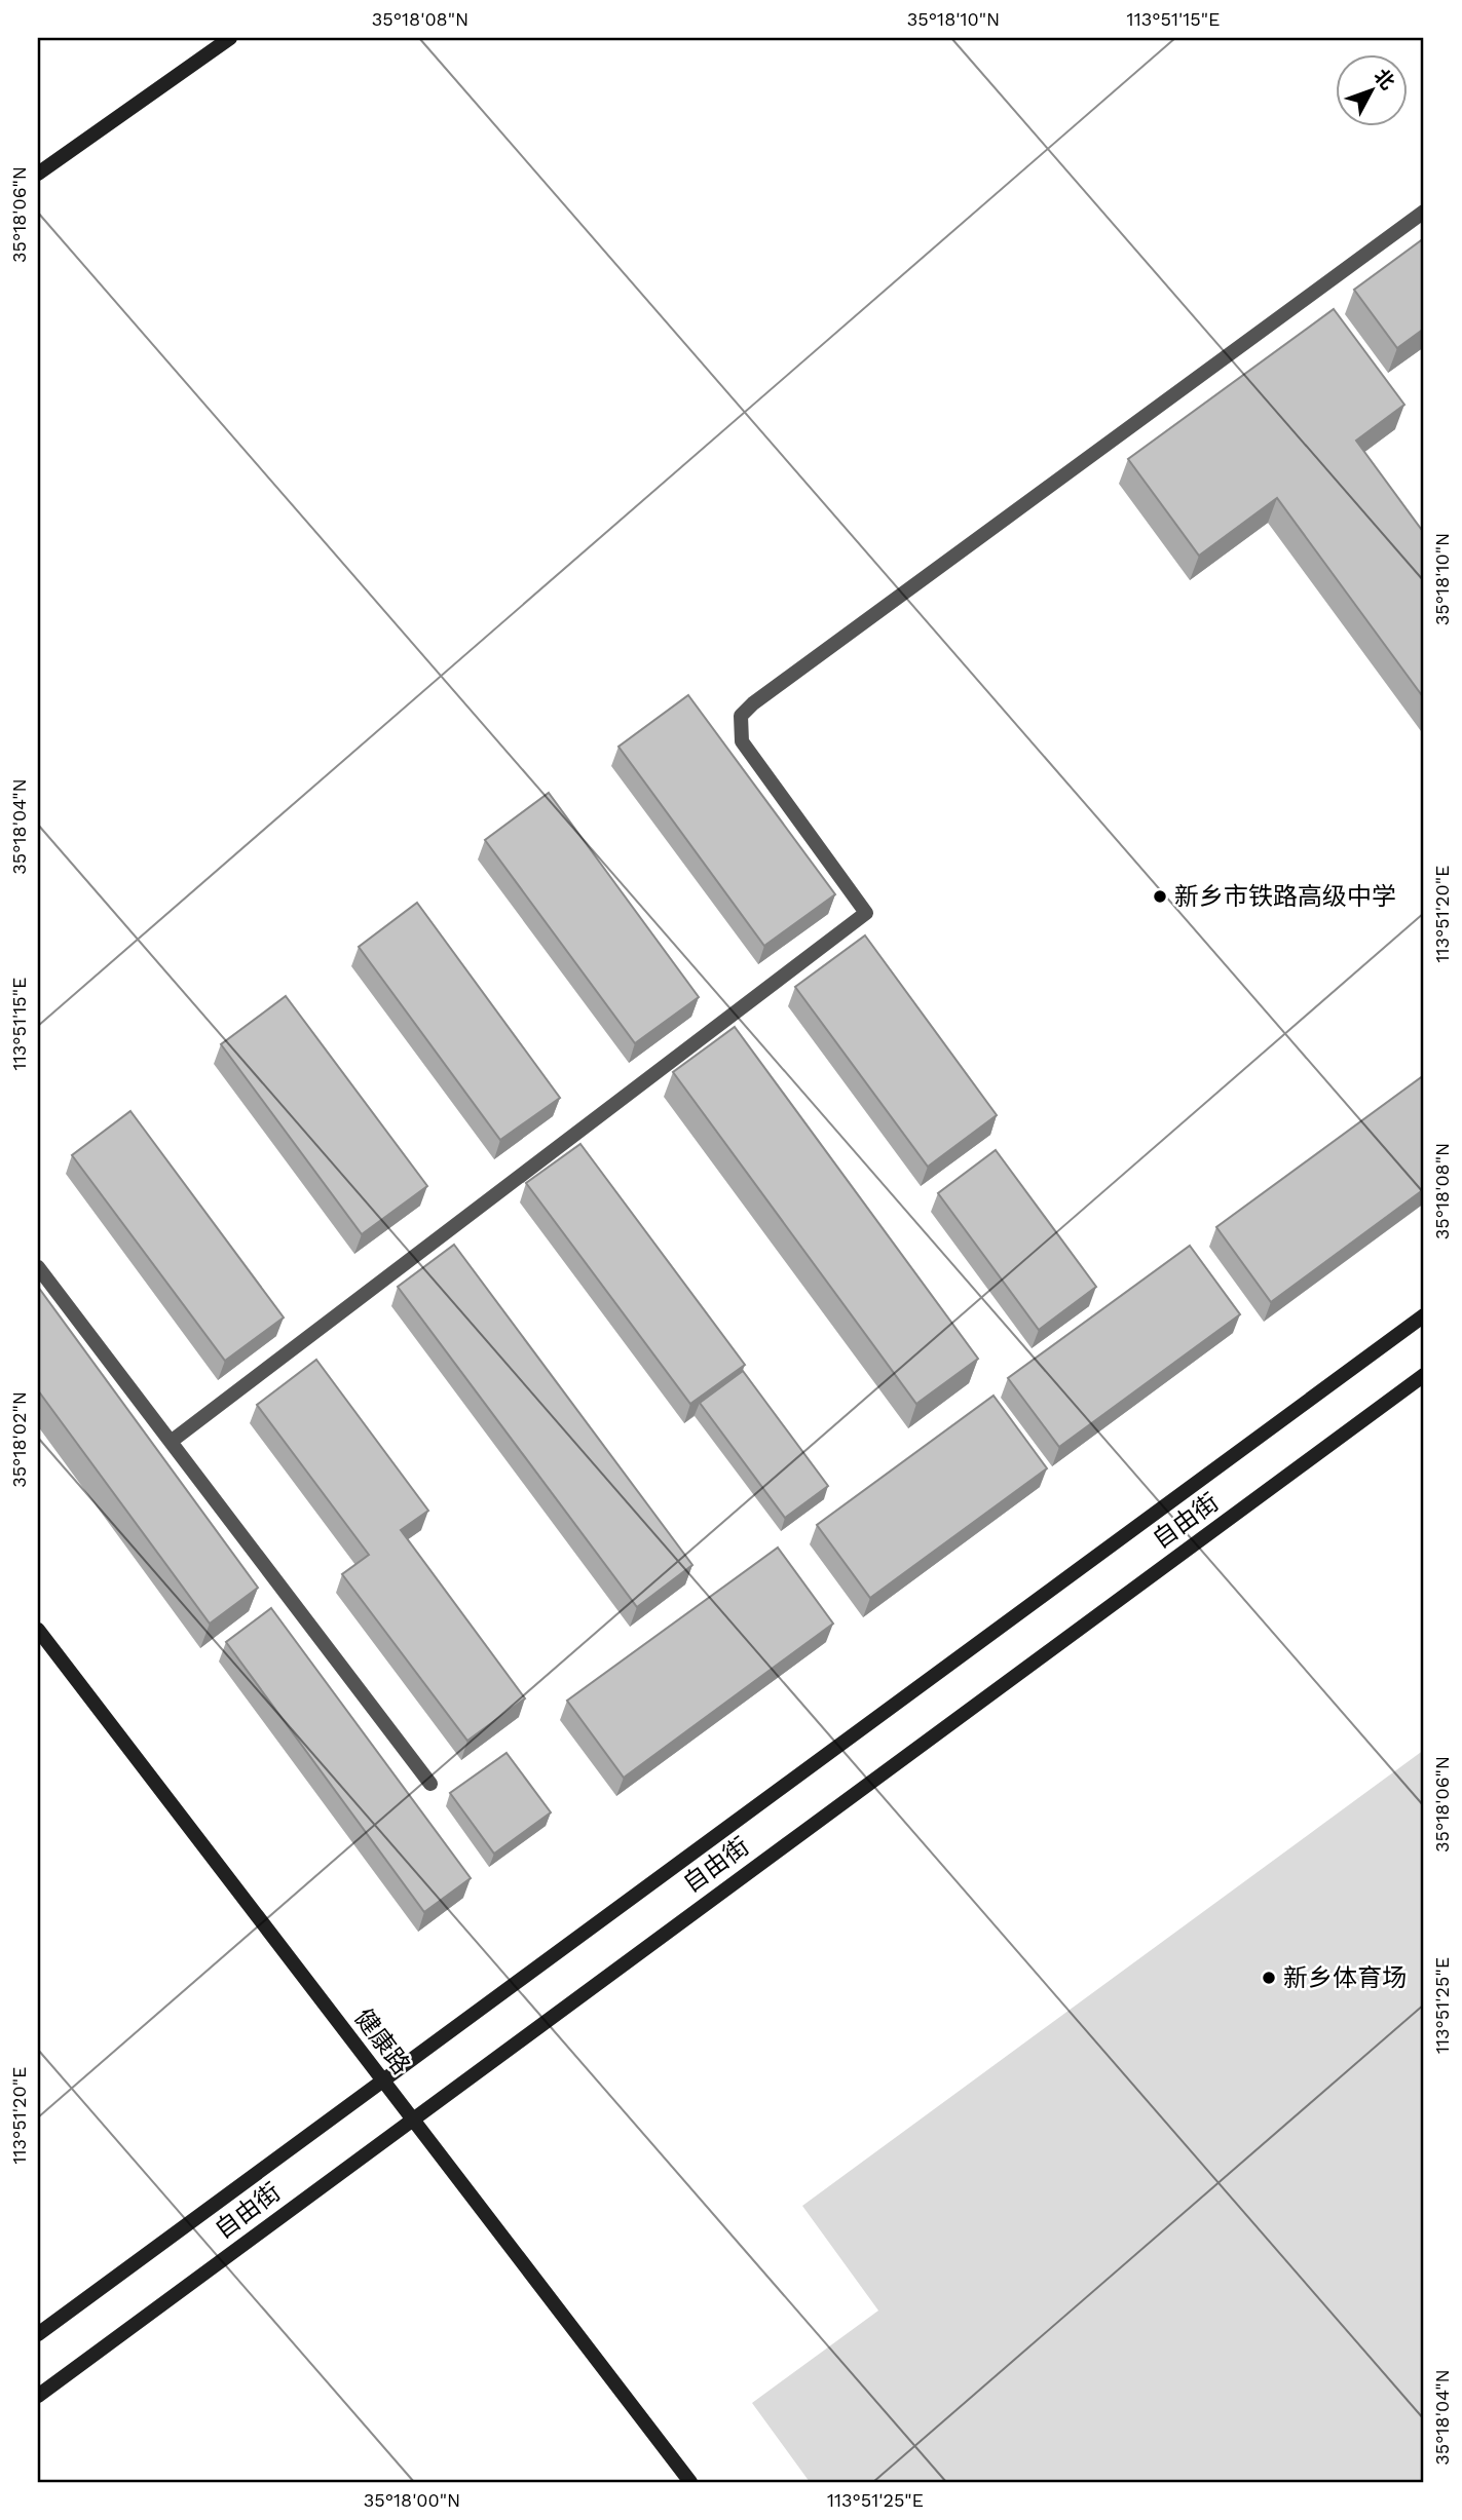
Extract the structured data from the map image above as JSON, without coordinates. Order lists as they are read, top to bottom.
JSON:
{
  "streets": {
    "street": ["自由街", "健康路"]
  },
  "crossings": [
    ["自由街", "健康路"]
  ],
  "places": ["新乡市铁路高级中学", "新乡体育场"],
  "north": "top right",
  "coordinates": [
    "35°18'08\"N",
    "35°18'10\"N",
    "113°51'15\"E",
    "35°18'06\"N",
    "35°18'04\"N",
    "113°51'20\"E",
    "35°18'02\"N",
    "113°51'25\"E",
    "35°18'00\"N"
  ]
}
